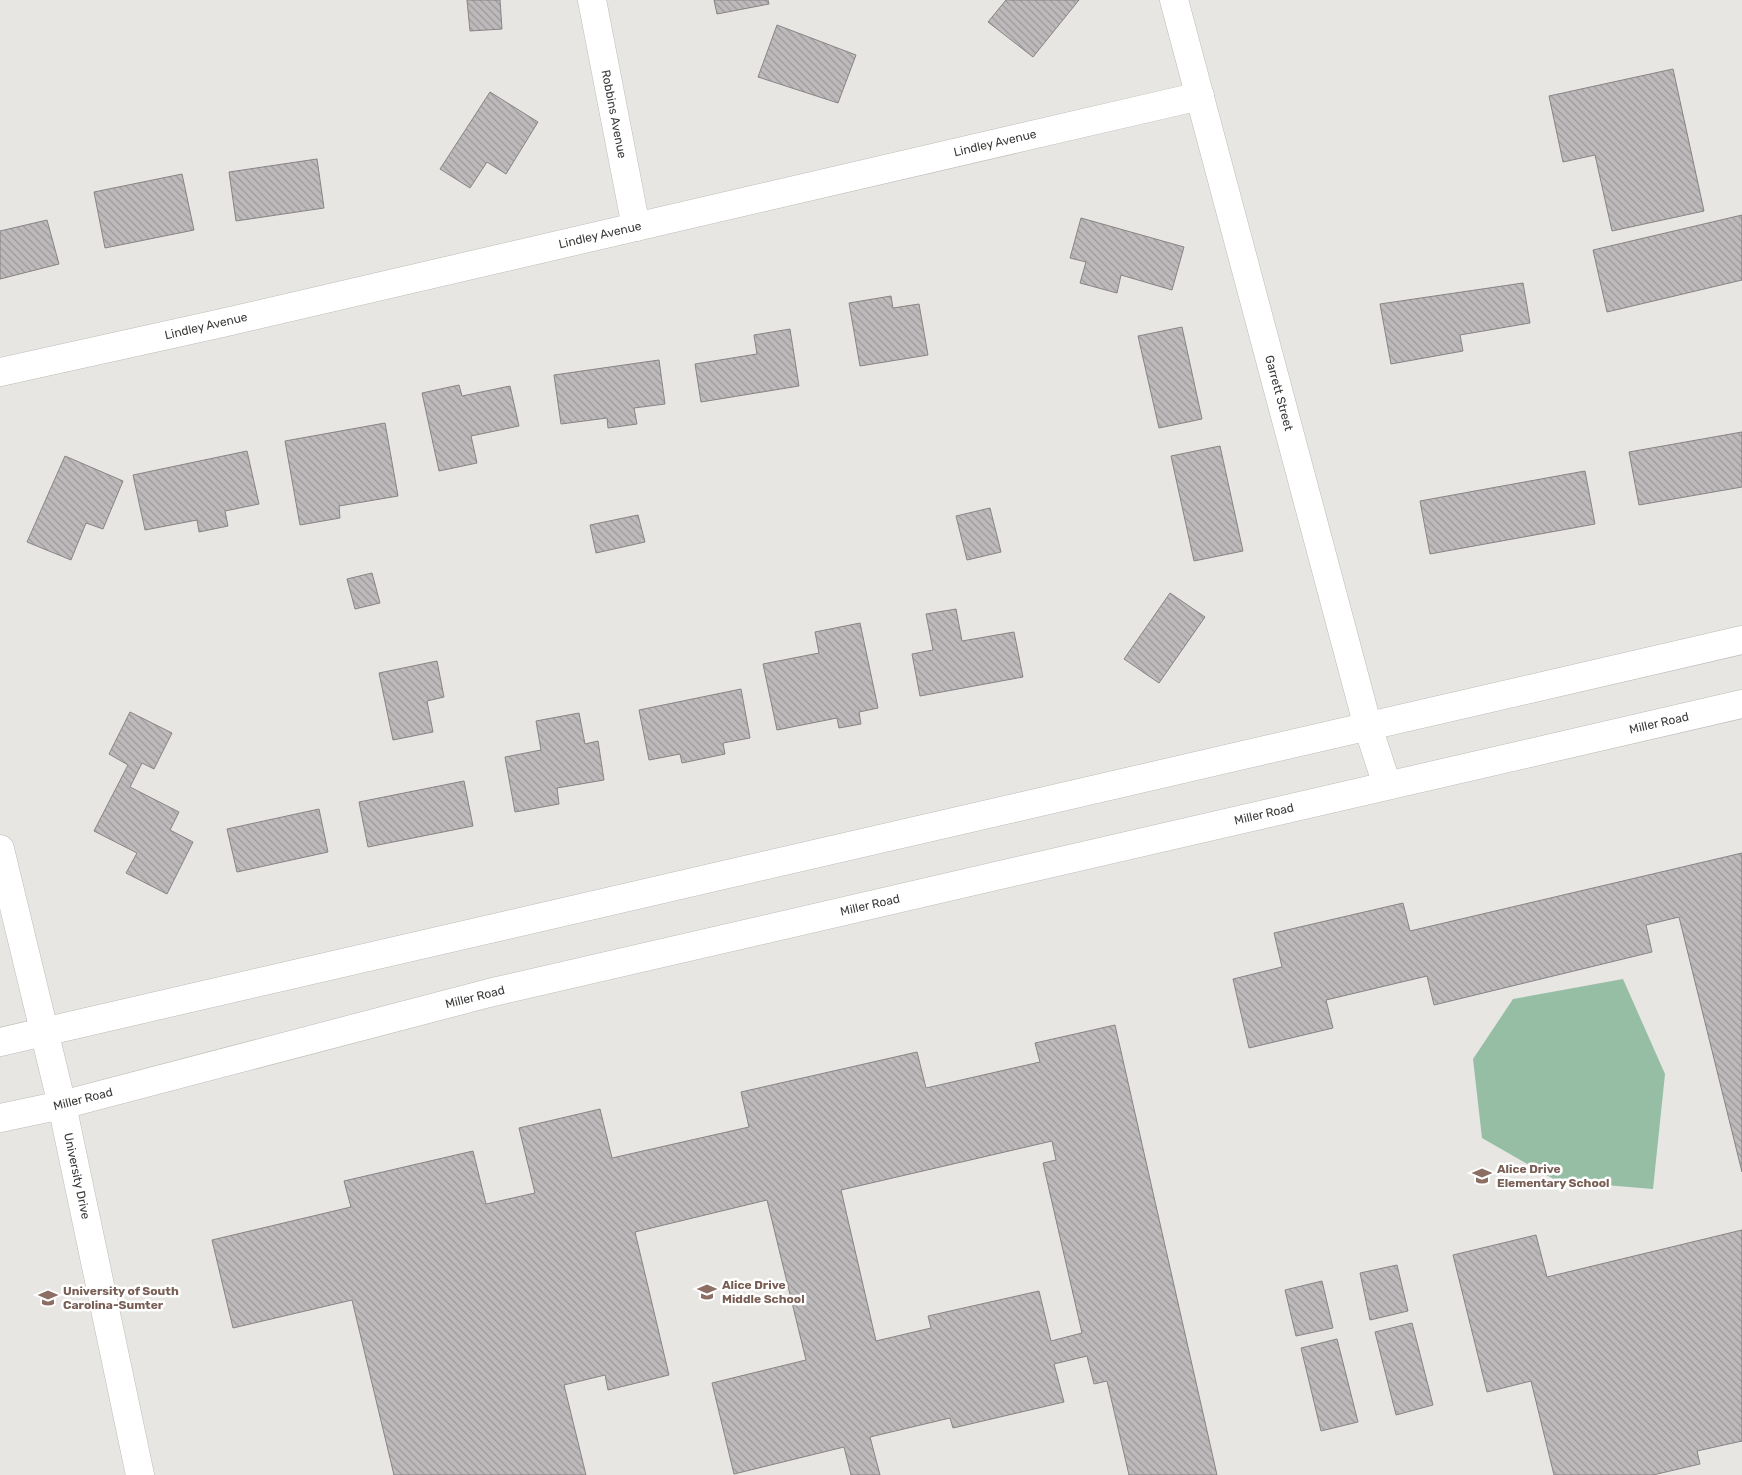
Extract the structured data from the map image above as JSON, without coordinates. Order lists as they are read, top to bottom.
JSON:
{
  "streets": {
    "street": [
      "Robbins Avenue",
      "Lindley Avenue",
      "Garrett Street",
      "Miller Road",
      "University Drive"
    ]
  },
  "crossings": [
    ["Robbins Avenue", "Lindley Avenue"],
    ["Lindley Avenue", "Garrett Street"],
    ["Garrett Street", "Miller Road"],
    ["Miller Road", "University Drive"]
  ],
  "places": {
    "school or university": ["Alice Drive Elementary School", "Alice Drive Middle School", "University of South Carolina-Sumter"]
  }
}
